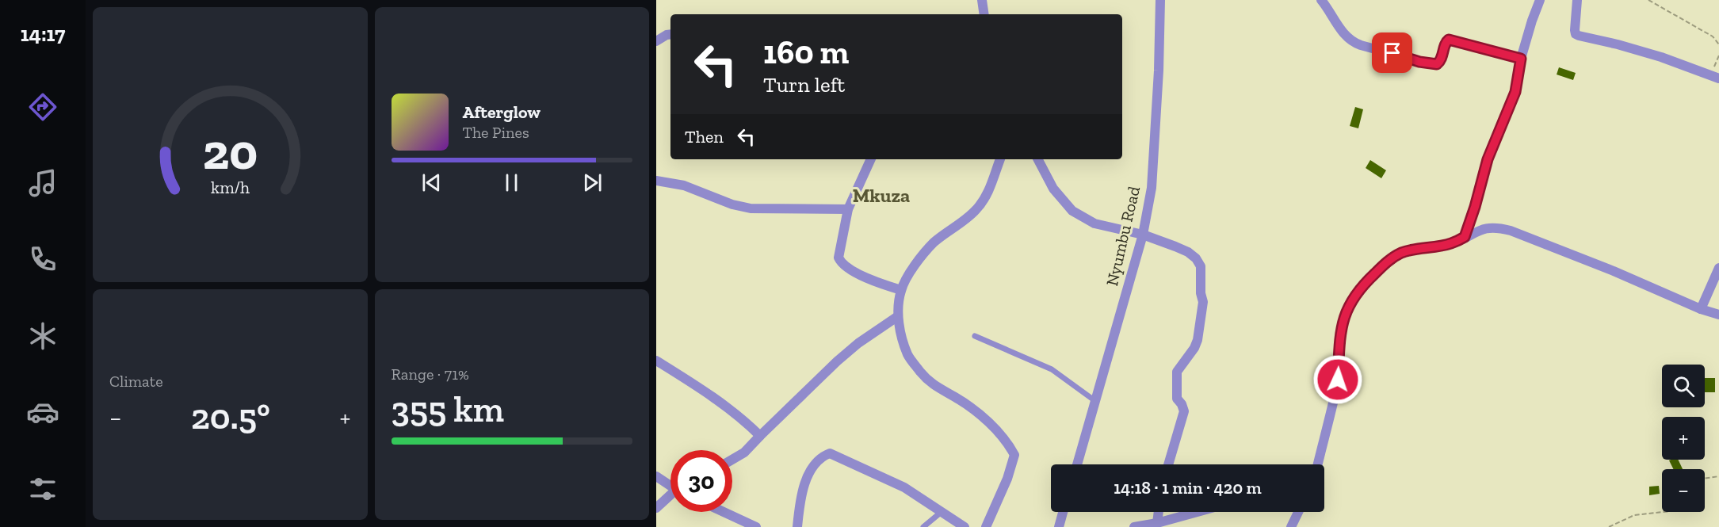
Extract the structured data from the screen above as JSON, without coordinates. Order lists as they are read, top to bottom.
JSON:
{
  "streets": {
    "street": ["Nyumbu Road"]
  },
  "districts": ["Mkuza"],
  "page": {
    "tabs": "14:17",
    "turn": ["160 m", "Turn left"],
    "song": ["Afterglow", "The Pines"],
    "then": "Then",
    "tile": [
      "Climate",
      ["Range · 71%", "355 km"]
    ],
    "map_buttons": ["+", "−"],
    "heat": ["−", "20.5°", "+"],
    "limit": "30",
    "trip": "14:18 · 1 min · 420 m",
    "gauge": ["20", "km/h"]
  }
}
